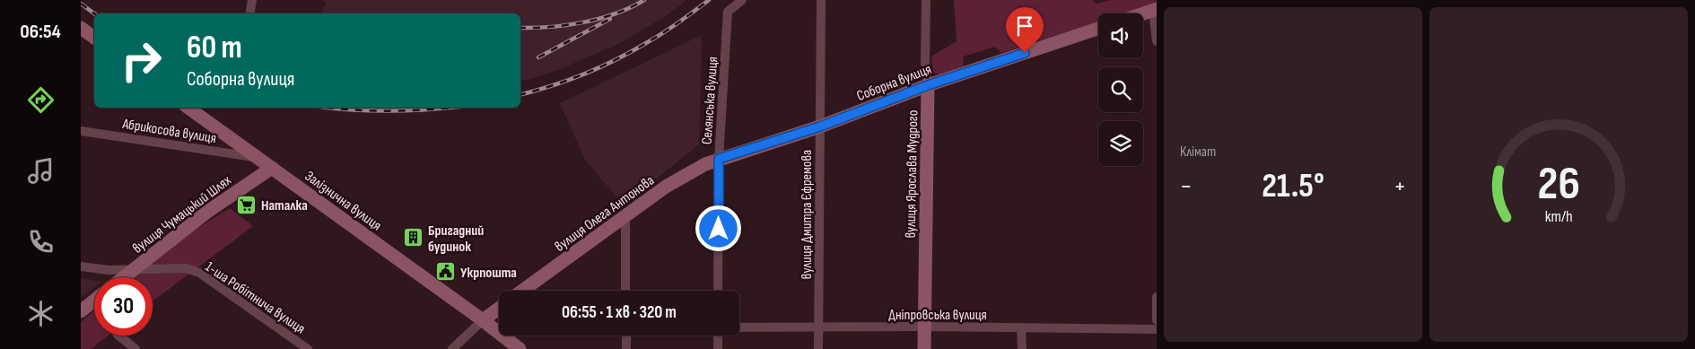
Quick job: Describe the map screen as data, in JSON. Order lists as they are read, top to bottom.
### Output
{
  "streets": {
    "street": [
      "Соборна вулиця",
      "Селянська вулиця",
      "Абрикосова вулиця",
      "вулиця Ярослава Мудрого",
      "Залізнична вулиця",
      "вулиця Олега Антонова",
      "вулиця Чумацький Шлях",
      "вулиця Дмитра Єфремова",
      "1-ша Робітнича вулиця",
      "Дніпровська вулиця"
    ]
  },
  "crossings": [
    ["Соборна вулиця", "Селянська вулиця"],
    ["Соборна вулиця", "вулиця Ярослава Мудрого"],
    ["Соборна вулиця", "вулиця Олега Антонова"],
    ["Соборна вулиця", "вулиця Дмитра Єфремова"],
    ["Селянська вулиця", "вулиця Олега Антонова"],
    ["Абрикосова вулиця", "Залізнична вулиця"],
    ["вулиця Ярослава Мудрого", "Дніпровська вулиця"],
    ["Залізнична вулиця", "вулиця Чумацький Шлях"],
    ["вулиця Чумацький Шлях", "1-ша Робітнича вулиця"],
    ["вулиця Дмитра Єфремова", "Дніпровська вулиця"]
  ],
  "places": {
    "supermarket": ["Наталка"],
    "building": ["Бригадний будинок"],
    "public building": ["Укрпошта"]
  },
  "page": {
    "tabs": "06:54",
    "tile": "Клімат",
    "turn": ["60 m", "Соборна вулиця"],
    "heat": ["−", "21.5°", "+"],
    "limit": "30",
    "trip": "06:55 · 1 хв · 320 m",
    "gauge": ["26", "km/h"]
  }
}
